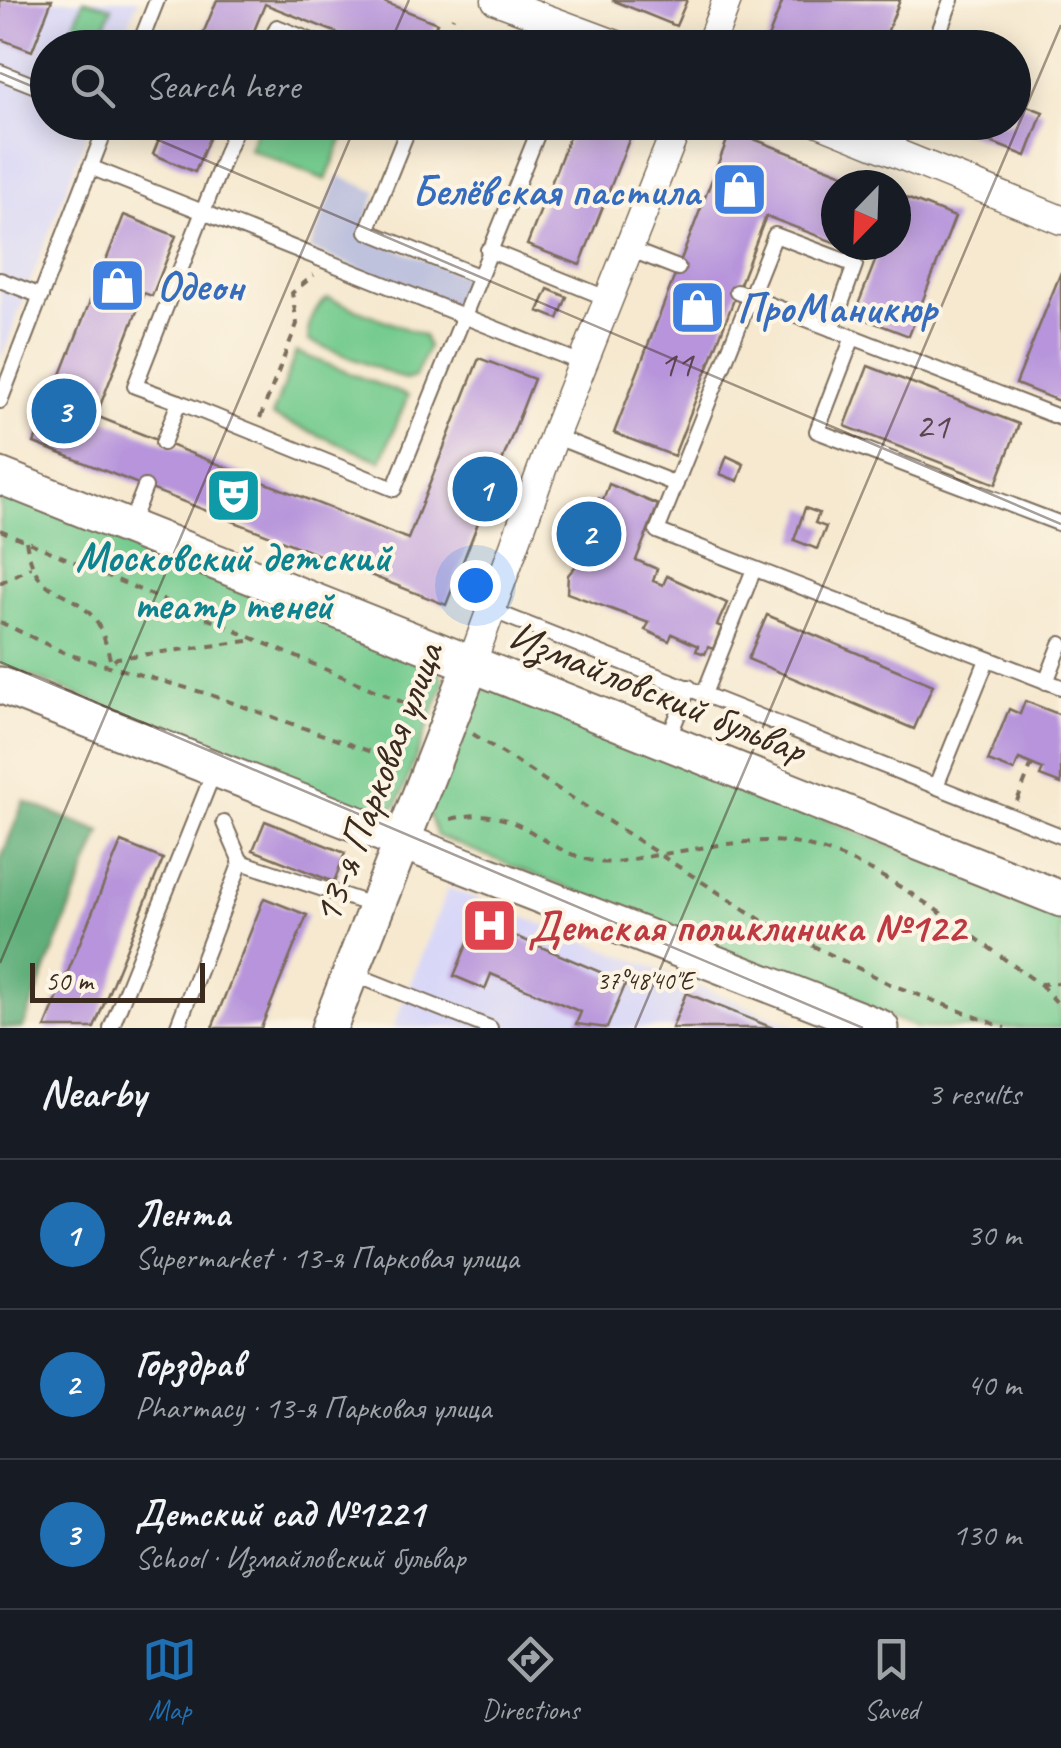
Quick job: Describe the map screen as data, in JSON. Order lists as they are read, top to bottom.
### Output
{
  "streets": {
    "street": ["Измайловский бульвар", "13-я Парковая улица"]
  },
  "crossings": [
    ["Измайловский бульвар", "13-я Парковая улица"]
  ],
  "places": {
    "shop": ["Белёвская пастила", "Одеон", "ПроМаникюр"],
    "theatre": ["Московский детский театр теней"],
    "hospital": ["Детская поликлиника №122"]
  },
  "house_numbers": ["11", "21"],
  "scale_bar": "50 m",
  "north": "bottom left",
  "page": {
    "search": "Search here",
    "pins": ["3", "1", "2"],
    "scale": "50 m",
    "heading": ["Nearby", "3 results"],
    "list": [
      {
        "mark": "1",
        "name": "Лента",
        "note": "Supermarket · 13-я Парковая улица",
        "value": "30 m"
      },
      {
        "mark": "2",
        "name": "Горздрав",
        "note": "Pharmacy · 13-я Парковая улица",
        "value": "40 m"
      },
      {
        "mark": "3",
        "name": "Детский сад №1221",
        "note": "School · Измайловский бульвар",
        "value": "130 m"
      }
    ],
    "nav": ["Map", "Directions", "Saved"]
  },
  "coordinates": ["37°48'40\"E"]
}
